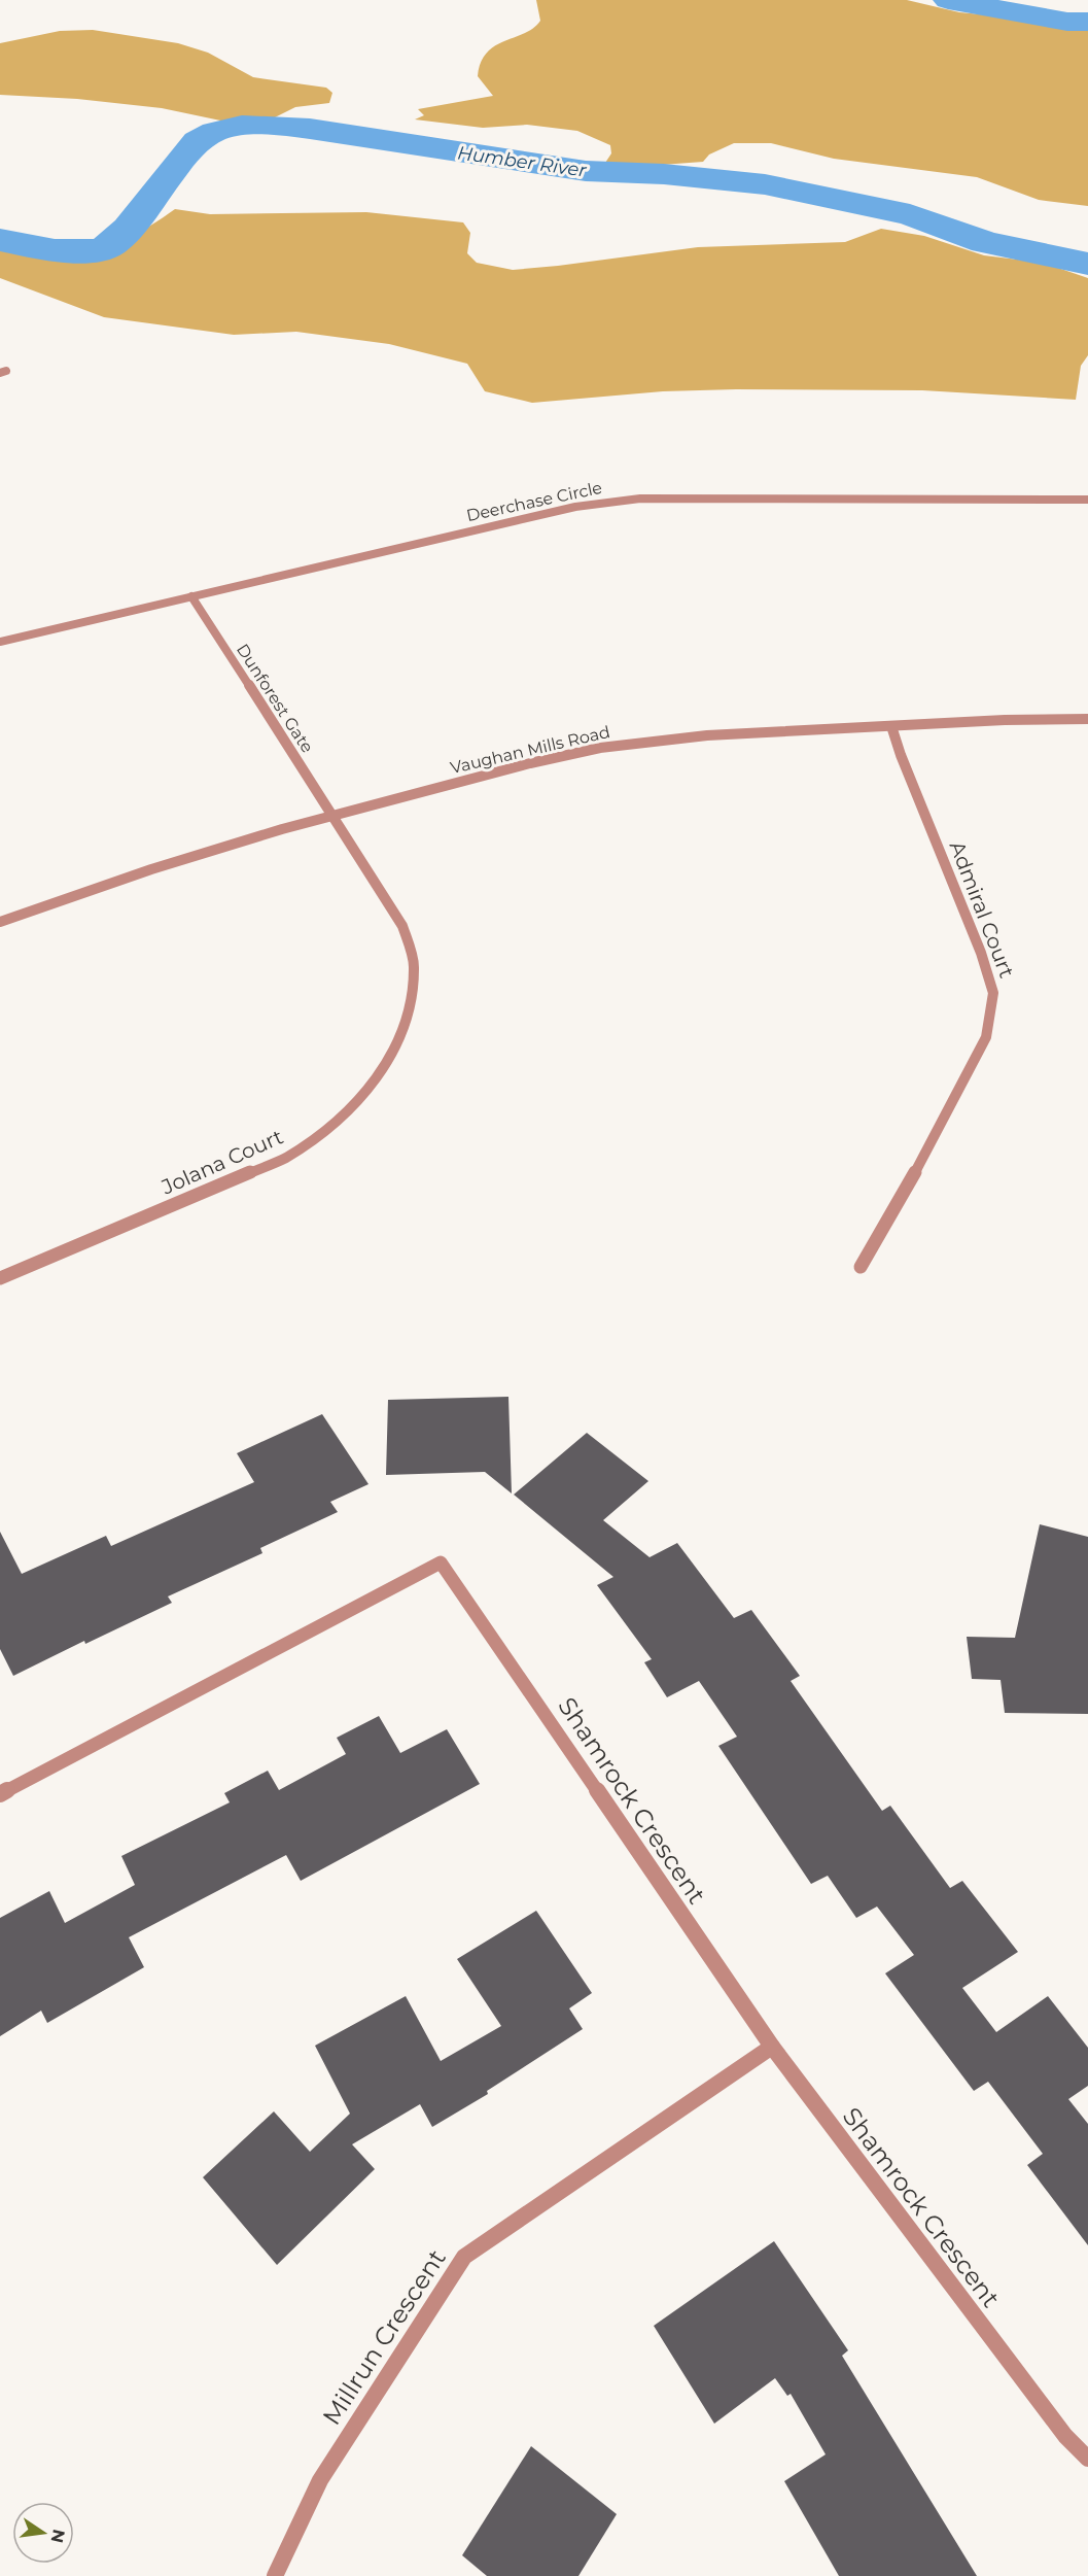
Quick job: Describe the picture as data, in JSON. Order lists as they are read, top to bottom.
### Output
{
  "streets": {
    "street": [
      "Deerchase Circle",
      "Dunforest Gate",
      "Vaughan Mills Road",
      "Admiral Court",
      "Jolana Court",
      "Shamrock Crescent",
      "Millrun Crescent"
    ]
  },
  "crossings": [
    ["Deerchase Circle", "Dunforest Gate"],
    ["Dunforest Gate", "Vaughan Mills Road"],
    ["Dunforest Gate", "Jolana Court"],
    ["Vaughan Mills Road", "Admiral Court"],
    ["Vaughan Mills Road", "Jolana Court"],
    ["Shamrock Crescent", "Millrun Crescent"]
  ],
  "water": ["Humber River"],
  "north": "right"
}
